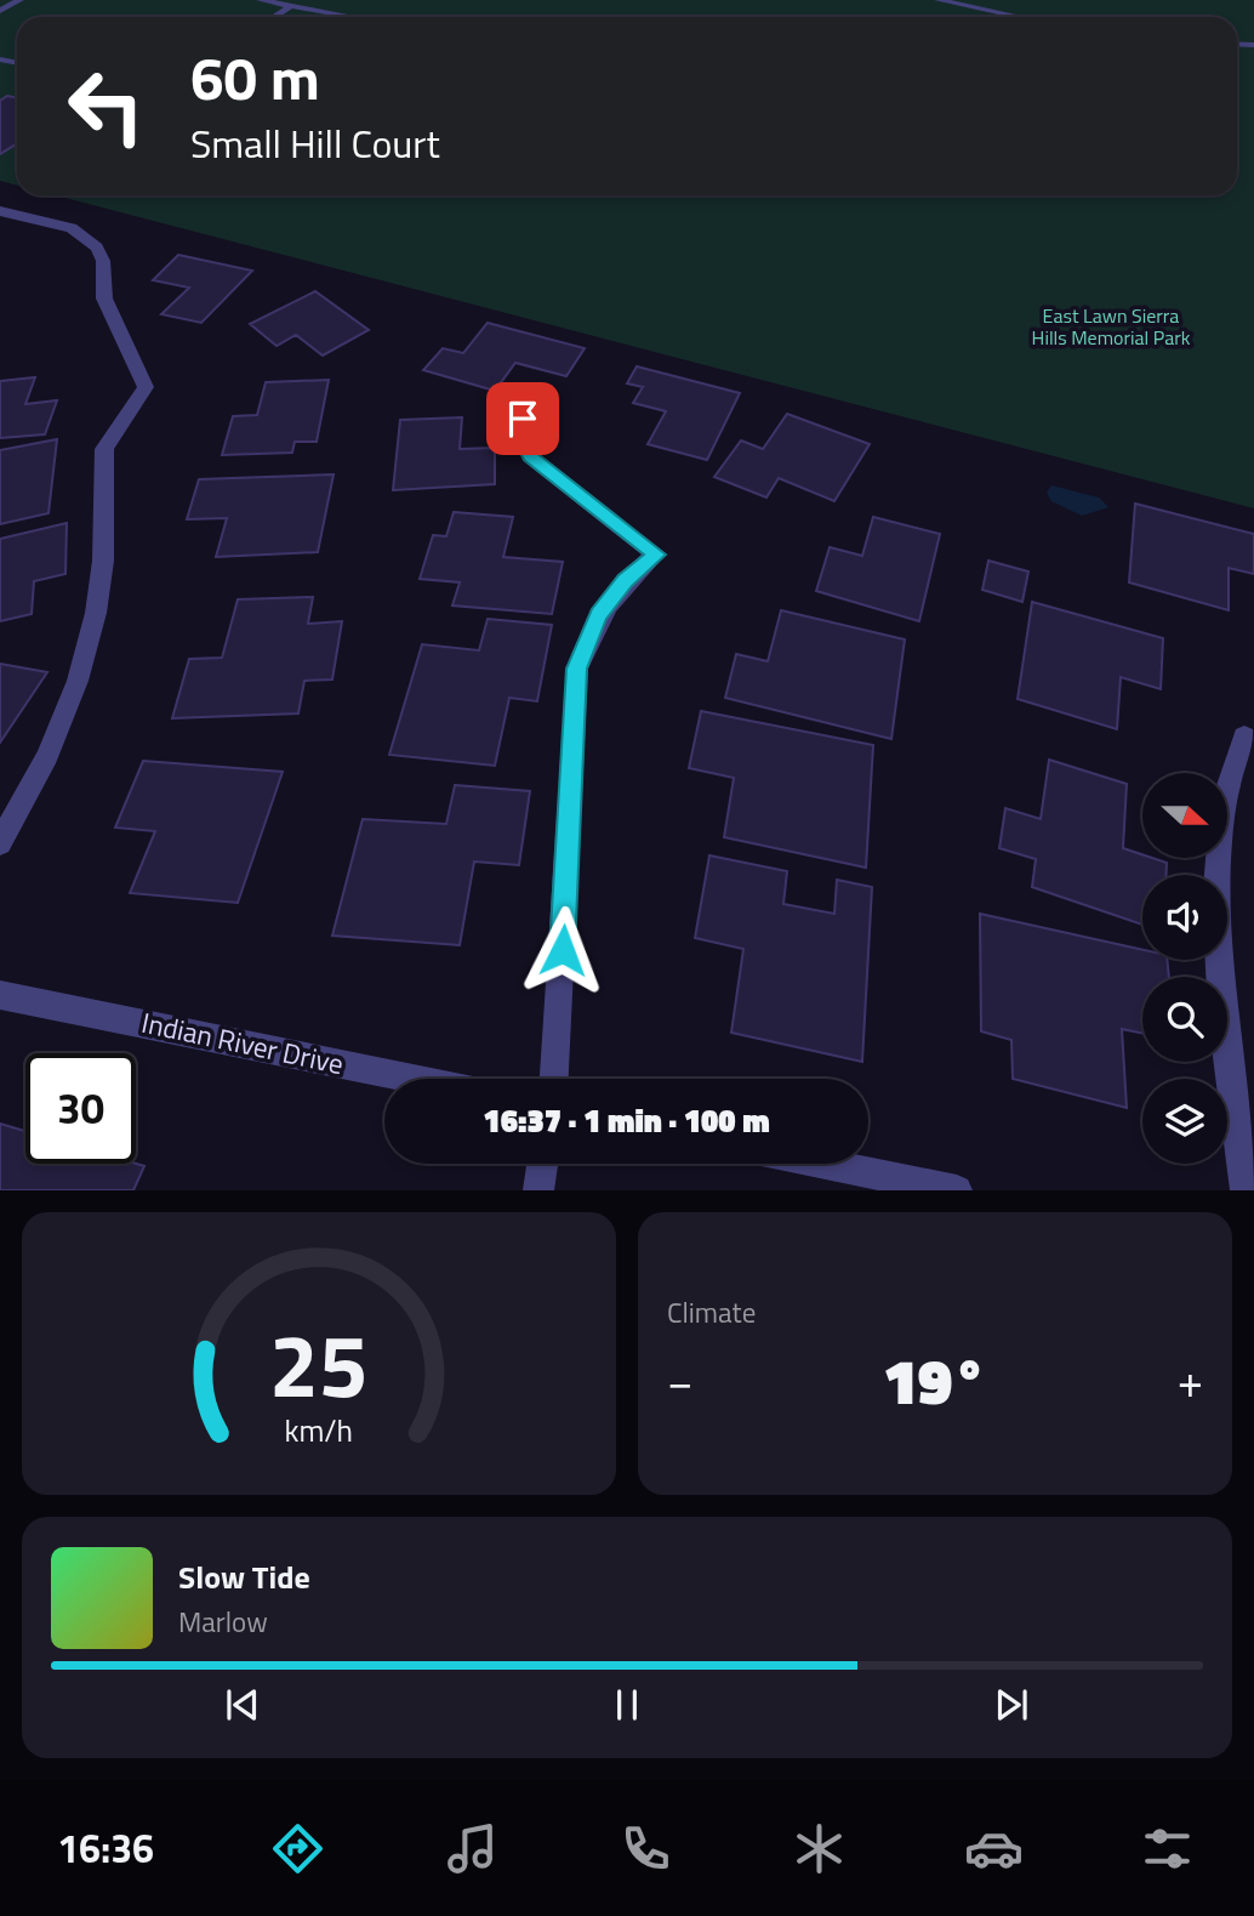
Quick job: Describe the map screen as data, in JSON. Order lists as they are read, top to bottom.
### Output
{
  "streets": {
    "street": ["Indian River Drive"]
  },
  "parks": ["East Lawn Sierra Hills Memorial Park"],
  "north": "right",
  "page": {
    "turn": ["60 m", "Small Hill Court"],
    "limit": "30",
    "trip": "16:37 · 1 min · 100 m",
    "tile": "Climate",
    "heat": ["−", "19°", "+"],
    "song": ["Slow Tide", "Marlow"],
    "tabs": "16:36",
    "gauge": ["25", "km/h"]
  }
}
